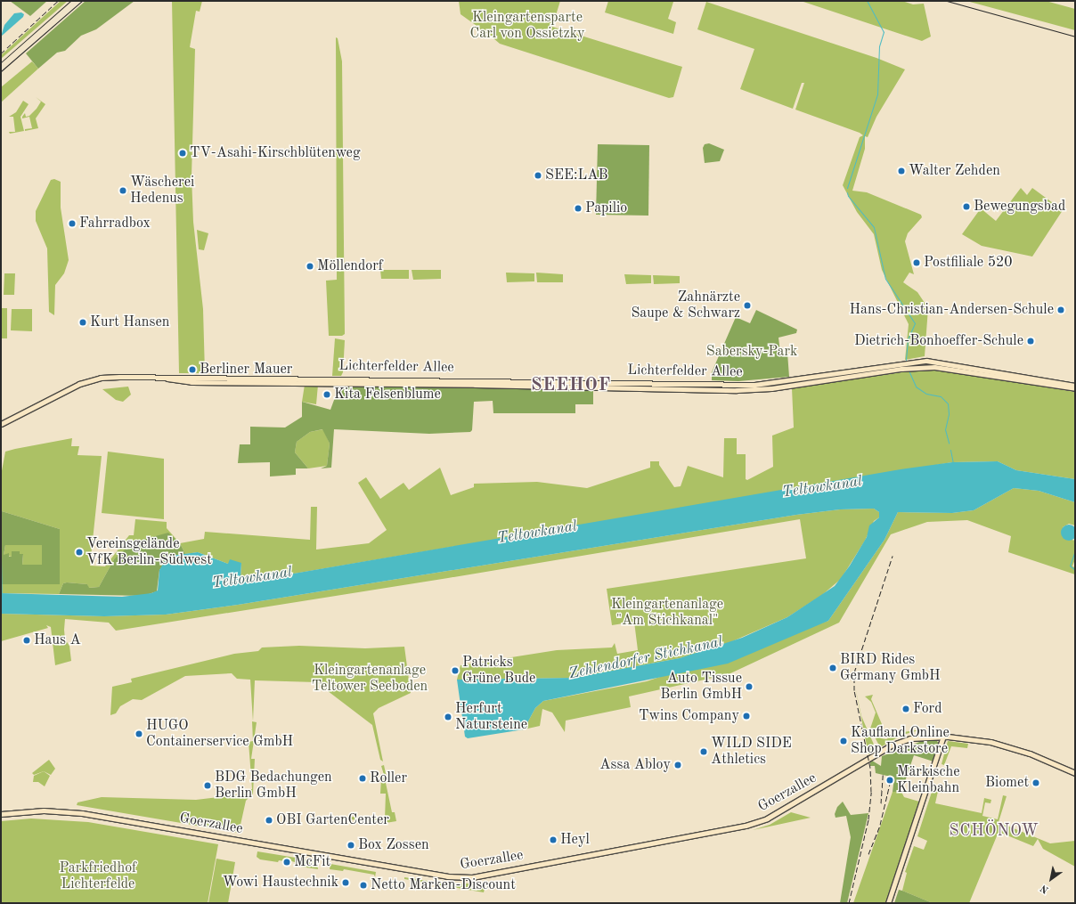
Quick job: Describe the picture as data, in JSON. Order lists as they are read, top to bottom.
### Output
{
  "streets": {
    "main road": ["Lichterfelder Allee", "Goerzallee"]
  },
  "districts": ["SEEHOF", "SCHÖNOW"],
  "water": ["Teltowkanal", "Zehlendorfer Stichkanal"],
  "parks": [
    "Kleingartensparte Carl von Ossietzky",
    "Sabersky-Park",
    "Kleingartenanlage \"Am Stichkanal\"",
    "Kleingartenanlage Teltower Seeboden",
    "Parkfriedhof Lichterfelde"
  ],
  "places": [
    "TV-Asahi-Kirschblütenweg",
    "Walter Zehden",
    "SEE:LAB",
    "Wäscherei Hedenus",
    "Bewegungsbad",
    "Papilio",
    "Fahrradbox",
    "Postfiliale 520",
    "Möllendorf",
    "Zahnärzte Saupe & Schwarz",
    "Hans-Christian-Andersen-Schule",
    "Kurt Hansen",
    "Dietrich-Bonhoeffer-Schule",
    "Berliner Mauer",
    "Kita Felsenblume",
    "Vereinsgelände VfK Berlin-Südwest",
    "Haus A",
    "BIRD Rides Germany GmbH",
    "Patricks Grüne Bude",
    "Auto Tissue Berlin GmbH",
    "Ford",
    "Twins Company",
    "Herfurt Natursteine",
    "HUGO Containerservice GmbH",
    "Kaufland Online Shop Darkstore",
    "WILD SIDE Athletics",
    "Assa Abloy",
    "Roller",
    "Märkische Kleinbahn",
    "Biomet",
    "BDG Bedachungen Berlin GmbH",
    "OBI GartenCenter",
    "Heyl",
    "Box Zossen",
    "McFit",
    "Wowi Haustechnik",
    "Netto Marken-Discount"
  ],
  "north": "bottom left"
}
